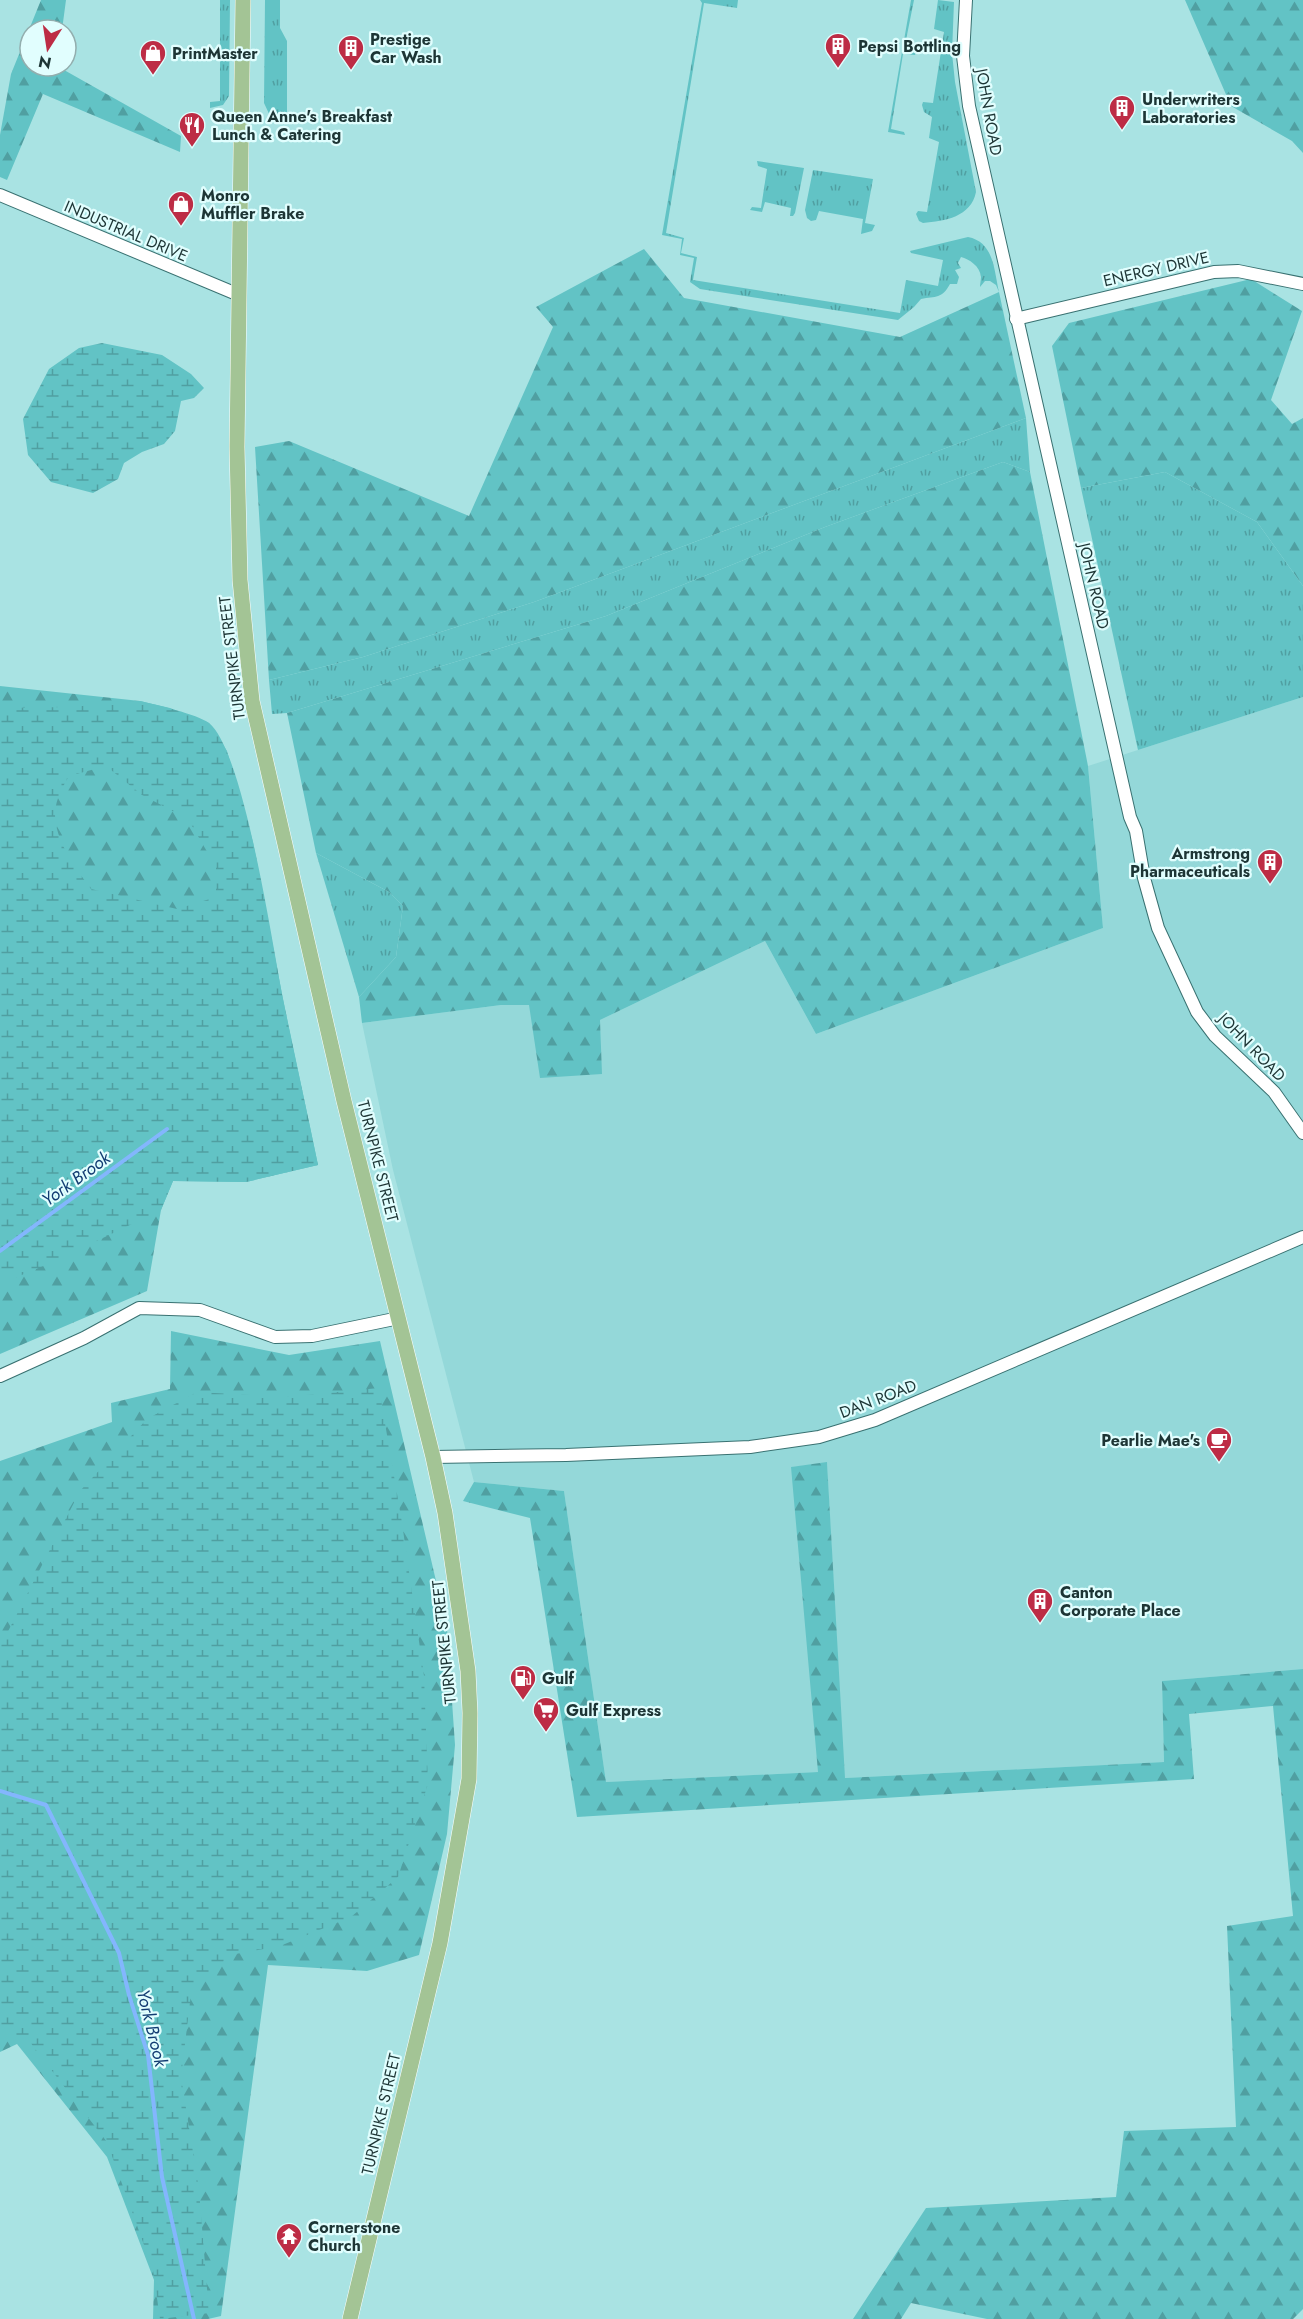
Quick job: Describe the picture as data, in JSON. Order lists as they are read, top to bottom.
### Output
{
  "streets": {
    "main road": ["TURNPIKE STREET"],
    "street": [
      "JOHN ROAD",
      "INDUSTRIAL DRIVE",
      "ENERGY DRIVE",
      "DAN ROAD"
    ]
  },
  "crossings": [
    ["JOHN ROAD", "ENERGY DRIVE"],
    ["INDUSTRIAL DRIVE", "TURNPIKE STREET"],
    ["TURNPIKE STREET", "DAN ROAD"]
  ],
  "water": ["York Brook"],
  "places": {
    "building": [
      "Pepsi Bottling",
      "Prestige Car Wash",
      "Underwriters Laboratories",
      "Armstrong Pharmaceuticals",
      "Canton Corporate Place"
    ],
    "shop": ["PrintMaster", "Monro Muffler Brake"],
    "restaurant": ["Queen Anne's Breakfast Lunch & Catering"],
    "cafe": ["Pearlie Mae's"],
    "fuel station": ["Gulf"],
    "supermarket": ["Gulf Express"],
    "temple": ["Cornerstone Church"]
  },
  "north": "bottom"
}
